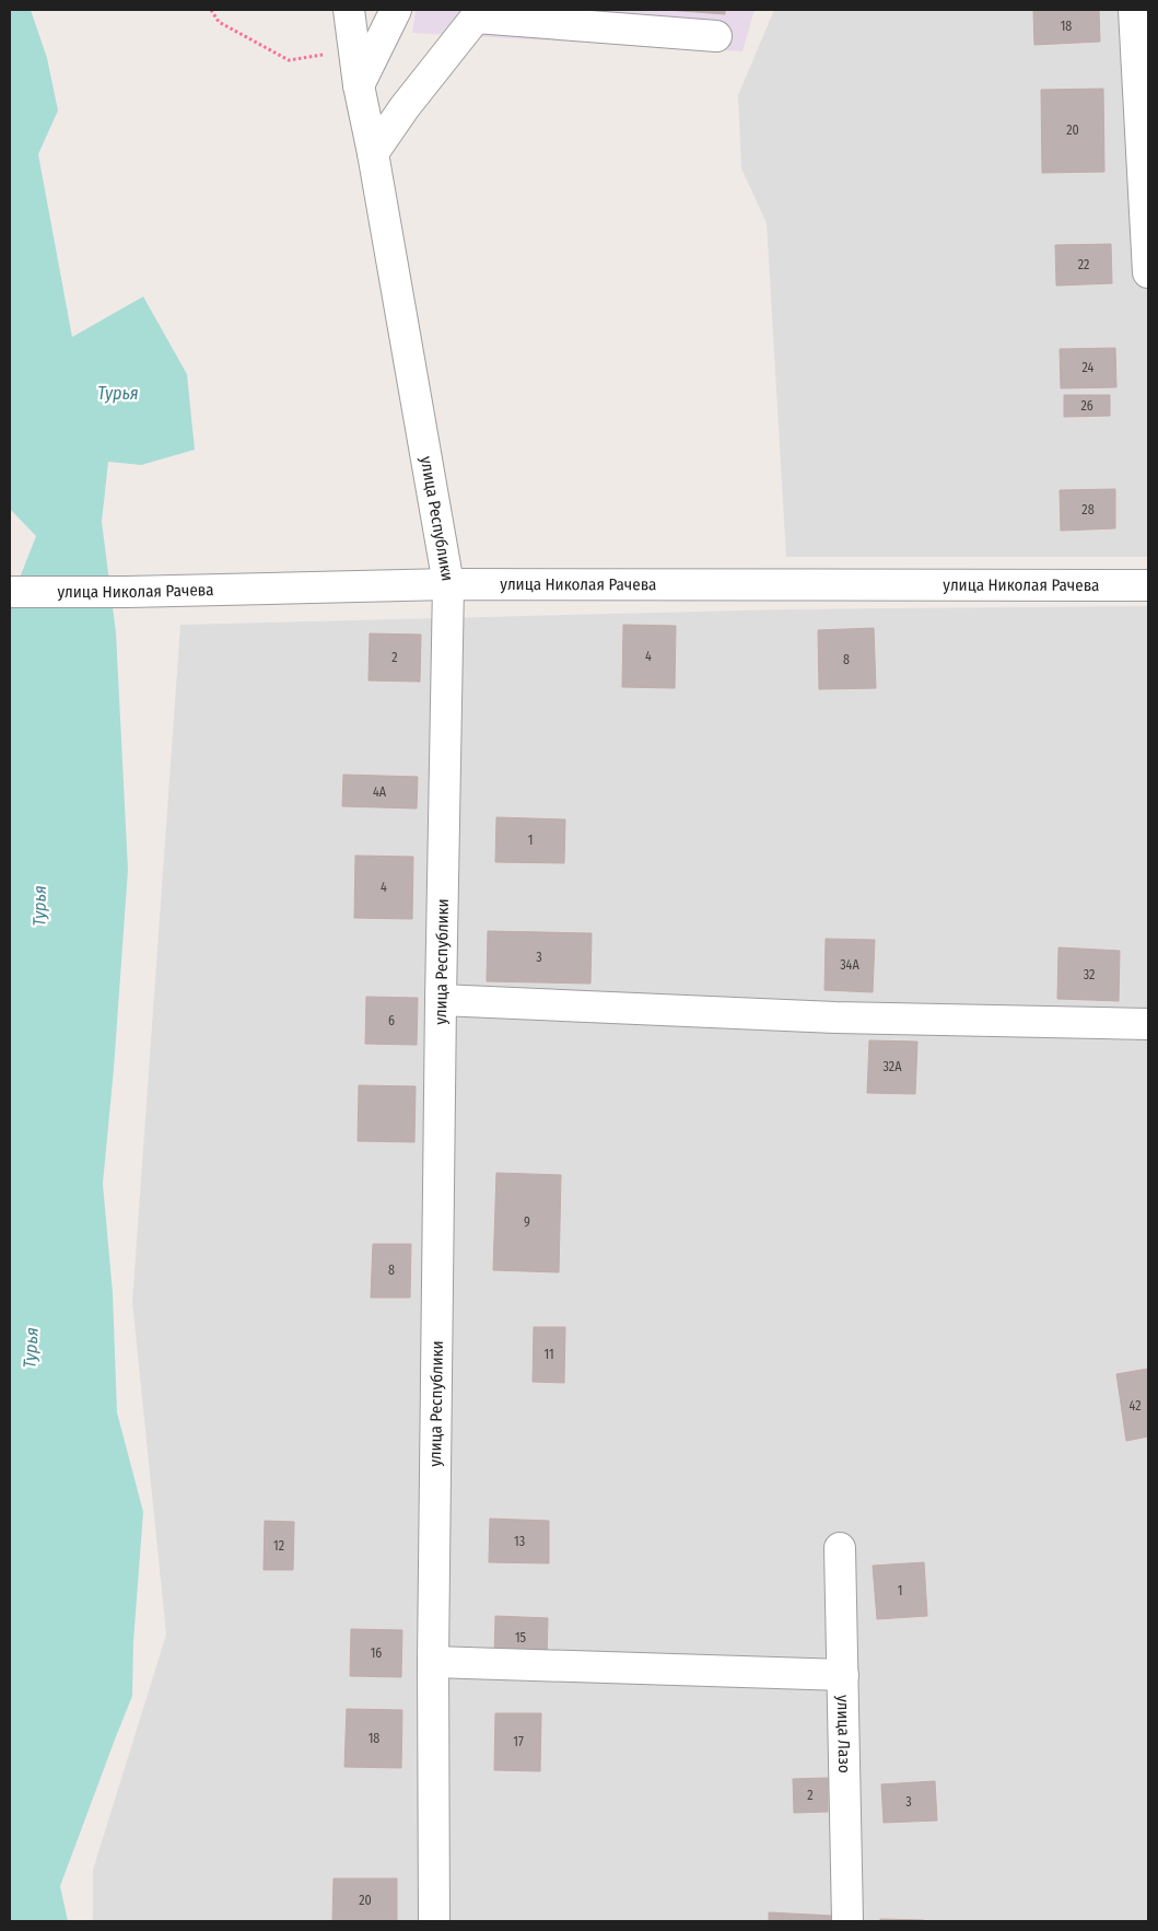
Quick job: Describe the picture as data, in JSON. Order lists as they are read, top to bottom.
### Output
{
  "streets": {
    "street": ["улица Республики", "улица Николая Рачева", "улица Лазо"]
  },
  "crossings": [
    ["улица Республики", "улица Николая Рачева"]
  ],
  "water": ["Турья"],
  "house_numbers": [
    "18",
    "20",
    "22",
    "24",
    "26",
    "28",
    "4",
    "2",
    "8",
    "4А",
    "1",
    "4",
    "3",
    "34А",
    "32",
    "6",
    "32А",
    "9",
    "8",
    "11",
    "42",
    "13",
    "12",
    "1",
    "15",
    "16",
    "18",
    "17",
    "2",
    "3",
    "20"
  ]
}
